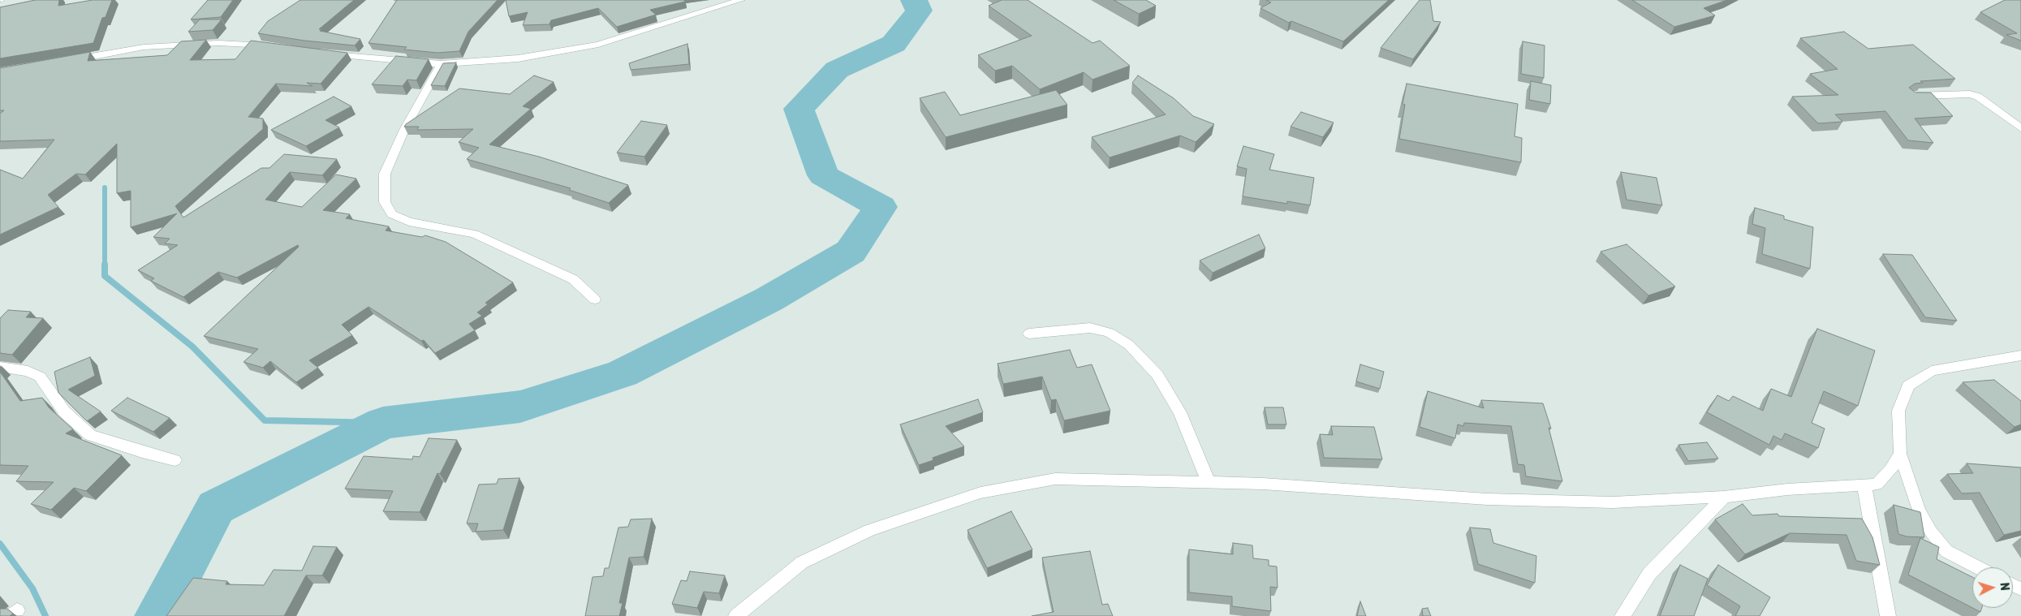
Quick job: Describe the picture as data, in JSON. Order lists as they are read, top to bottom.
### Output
{
  "north": "right"
}
